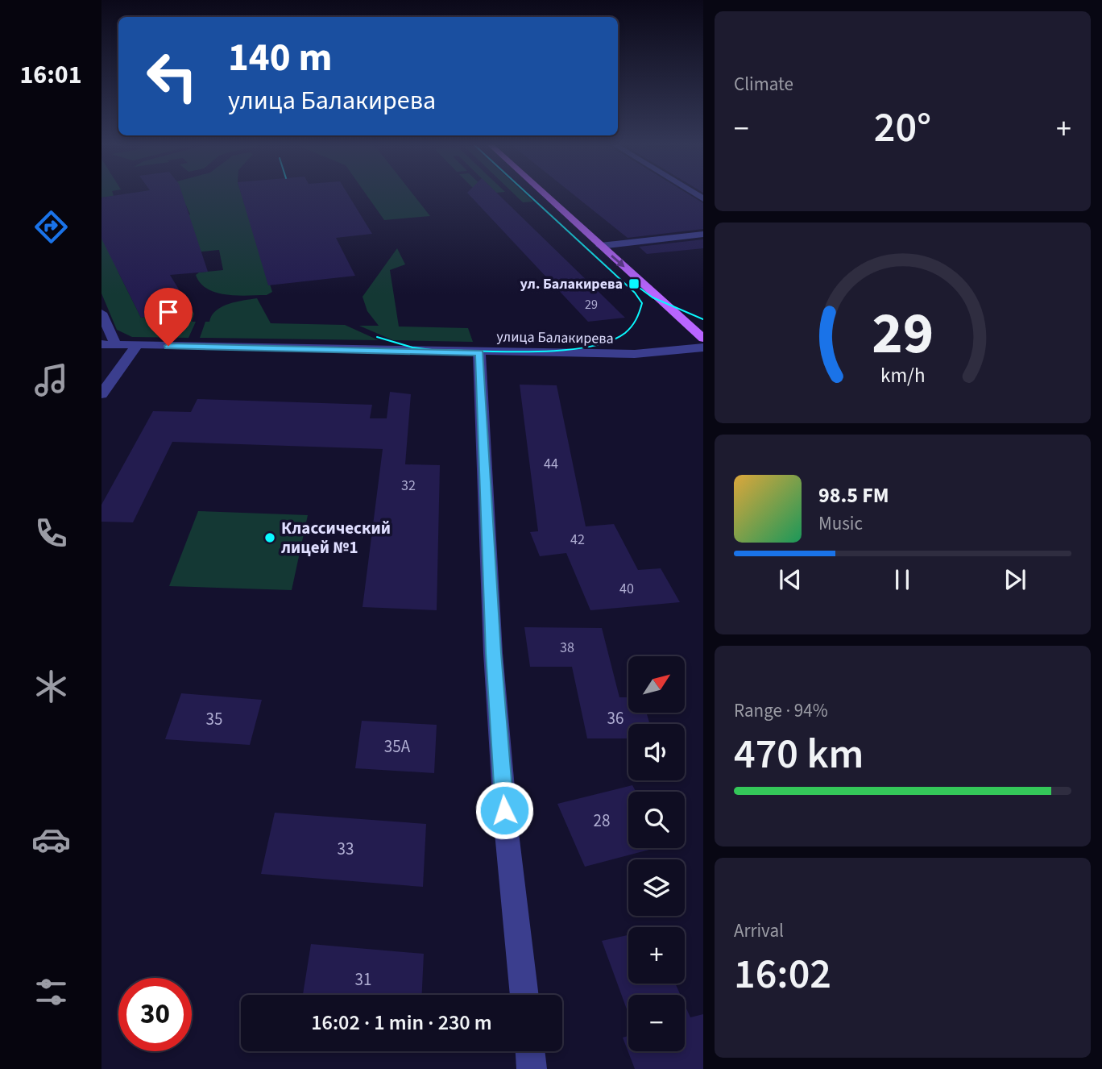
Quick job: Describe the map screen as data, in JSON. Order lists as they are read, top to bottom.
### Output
{
  "streets": {
    "street": ["улица Балакирева"]
  },
  "places": {
    "transit": ["ул. Балакирева"],
    "other": ["Классический лицей №1"]
  },
  "house_numbers": [
    "29",
    "44",
    "32",
    "42",
    "40",
    "38",
    "36",
    "35",
    "35А",
    "28",
    "33",
    "31"
  ],
  "north": "top right",
  "page": {
    "tabs": "16:01",
    "tile": [
      "Climate",
      ["Range · 94%", "470 km"],
      ["Arrival", "16:02"]
    ],
    "turn": ["140 m", "улица Балакирева"],
    "heat": ["−", "20°", "+"],
    "song": ["98.5 FM", "Music"],
    "map_buttons": ["+", "−"],
    "limit": "30",
    "trip": "16:02 · 1 min · 230 m",
    "gauge": ["29", "km/h"]
  }
}
